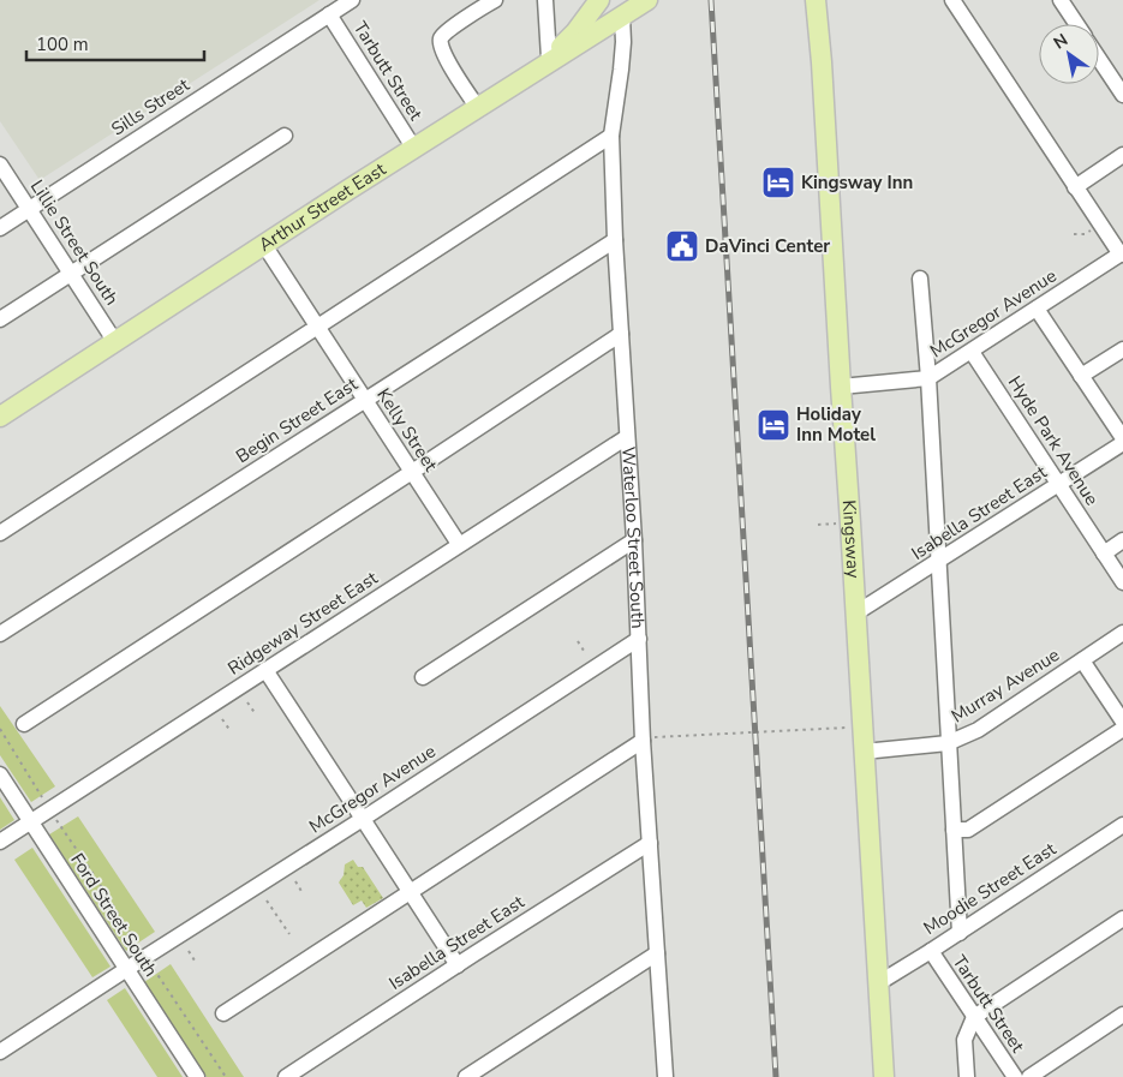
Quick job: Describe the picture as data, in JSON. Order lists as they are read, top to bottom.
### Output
{
  "streets": {
    "main road": ["Arthur Street East", "Kingsway"],
    "street": [
      "Tarbutt Street",
      "Sills Street",
      "Lillie Street South",
      "McGregor Avenue",
      "Begin Street East",
      "Kelly Street",
      "Hyde Park Avenue",
      "Isabella Street East",
      "Waterloo Street South",
      "Ridgeway Street East",
      "Murray Avenue",
      "Moodie Street East",
      "Ford Street South"
    ]
  },
  "crossings": [
    ["Tarbutt Street", "Sills Street"],
    ["Tarbutt Street", "Arthur Street East"],
    ["Tarbutt Street", "Moodie Street East"],
    ["Sills Street", "Lillie Street South"],
    ["Arthur Street East", "Lillie Street South"],
    ["Arthur Street East", "Kelly Street"],
    ["Arthur Street East", "Waterloo Street South"],
    ["McGregor Avenue", "Hyde Park Avenue"],
    ["McGregor Avenue", "Waterloo Street South"],
    ["McGregor Avenue", "Kingsway"],
    ["McGregor Avenue", "Ford Street South"],
    ["Begin Street East", "Kelly Street"],
    ["Begin Street East", "Waterloo Street South"],
    ["Kelly Street", "Ridgeway Street East"],
    ["Hyde Park Avenue", "Isabella Street East"],
    ["Isabella Street East", "Waterloo Street South"],
    ["Isabella Street East", "Kingsway"],
    ["Waterloo Street South", "Ridgeway Street East"],
    ["Kingsway", "Murray Avenue"],
    ["Kingsway", "Moodie Street East"],
    ["Ridgeway Street East", "Ford Street South"]
  ],
  "places": {
    "hotel": ["Kingsway Inn", "Holiday Inn Motel"],
    "public building": ["DaVinci Center"]
  },
  "scale_bar": "100 m",
  "north": "top left"
}
